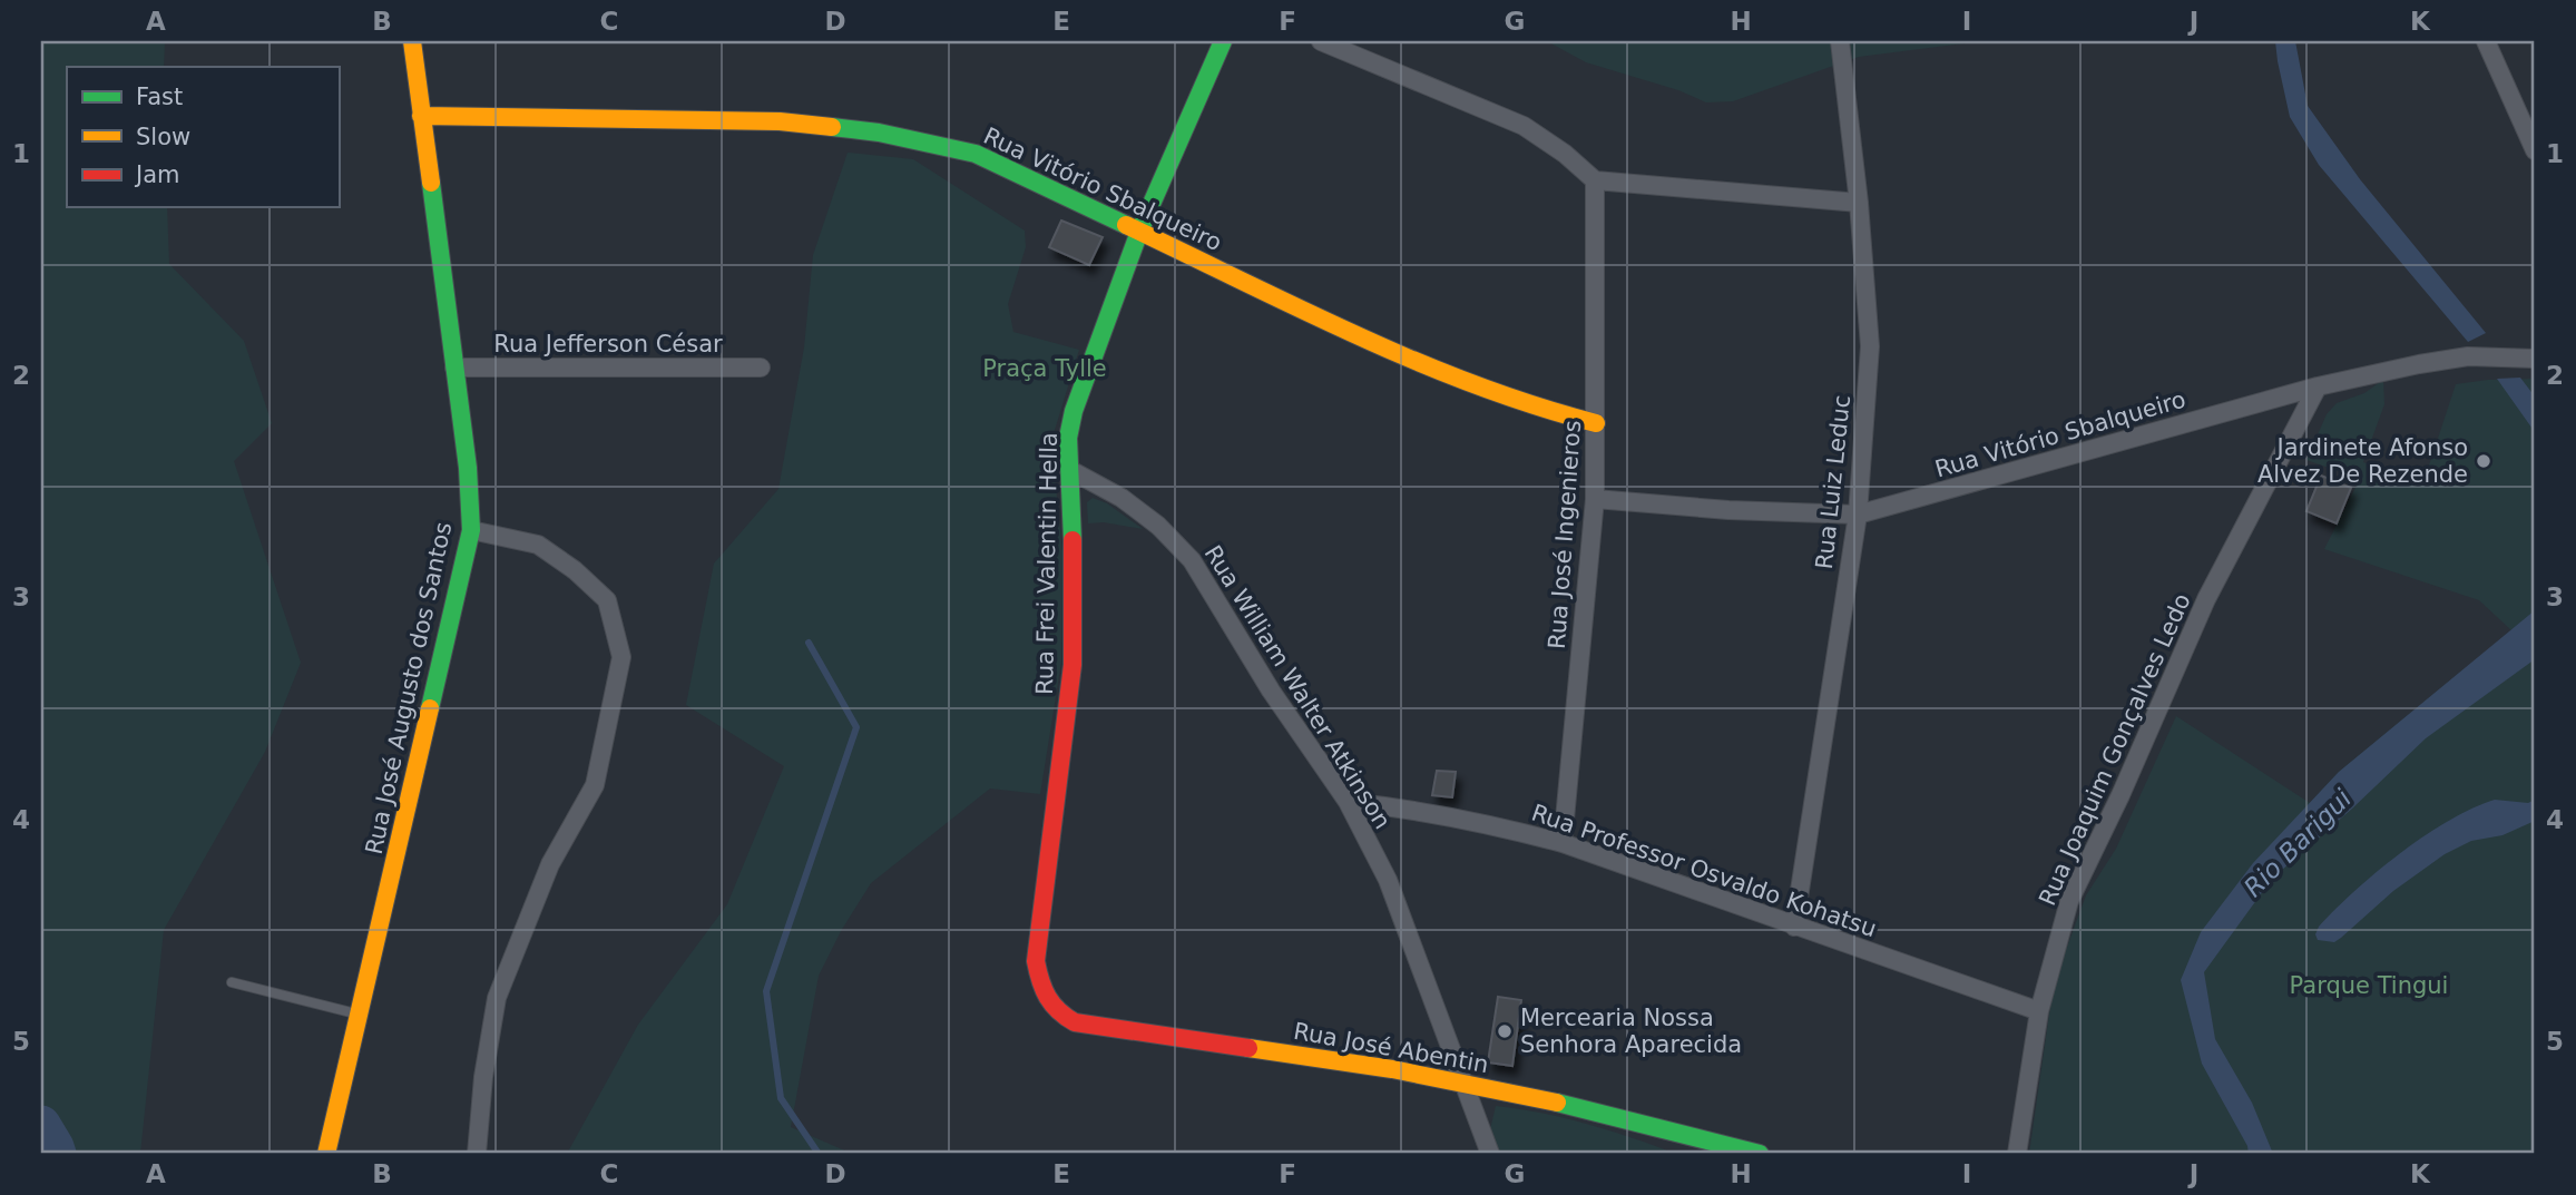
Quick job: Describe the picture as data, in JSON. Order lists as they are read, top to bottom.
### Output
{
  "streets": {
    "street": [
      "Rua Vitório Sbalqueiro",
      "Rua Jefferson César",
      "Rua Luiz Leduc",
      "Rua José Ingenieros",
      "Rua Frei Valentin Hella",
      "Rua William Walter Atkinson",
      "Rua José Augusto dos Santos",
      "Rua Joaquim Gonçalves Ledo",
      "Rua Professor Osvaldo Kohatsu",
      "Rua José Abentin"
    ]
  },
  "crossings": [
    ["Rua Vitório Sbalqueiro", "Rua Luiz Leduc"],
    ["Rua Vitório Sbalqueiro", "Rua José Ingenieros"],
    ["Rua Vitório Sbalqueiro", "Rua Frei Valentin Hella"],
    ["Rua Vitório Sbalqueiro", "Rua José Augusto dos Santos"],
    ["Rua Vitório Sbalqueiro", "Rua Joaquim Gonçalves Ledo"],
    ["Rua Jefferson César", "Rua José Augusto dos Santos"],
    ["Rua Luiz Leduc", "Rua Professor Osvaldo Kohatsu"],
    ["Rua José Ingenieros", "Rua Professor Osvaldo Kohatsu"],
    ["Rua Frei Valentin Hella", "Rua William Walter Atkinson"],
    ["Rua Frei Valentin Hella", "Rua José Abentin"],
    ["Rua William Walter Atkinson", "Rua Professor Osvaldo Kohatsu"],
    ["Rua William Walter Atkinson", "Rua José Abentin"],
    ["Rua Joaquim Gonçalves Ledo", "Rua Professor Osvaldo Kohatsu"]
  ],
  "water": ["Rio Barigui"],
  "parks": ["Praça Tylle", "Parque Tingui"],
  "places": ["Jardinete Afonso Alvez De Rezende", "Mercearia Nossa Senhora Aparecida"],
  "legend": ["Fast", "Slow", "Jam"],
  "grid": {
    "columns": [
      "A",
      "B",
      "C",
      "D",
      "E",
      "F",
      "G",
      "H",
      "I",
      "J",
      "K"
    ],
    "rows": [
      "1",
      "2",
      "3",
      "4",
      "5"
    ]
  }
}
